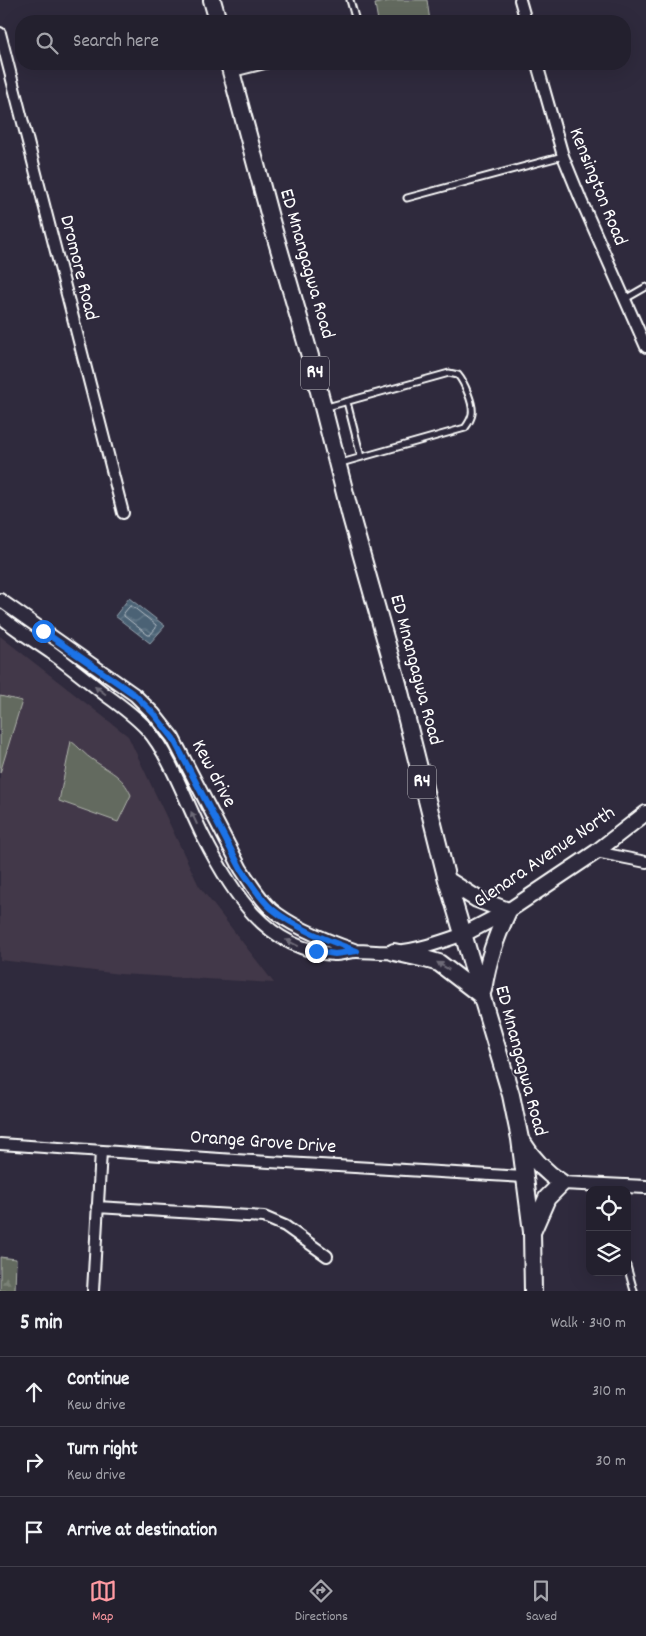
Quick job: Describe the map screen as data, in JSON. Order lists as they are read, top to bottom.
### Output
{
  "streets": {
    "highway": ["ED Mnangagwa Road", "R4"],
    "main road": ["Glenara Avenue North"],
    "street": [
      "Kensington Road",
      "Dromore Road",
      "Kew drive",
      "Orange Grove Drive"
    ]
  },
  "crossings": [
    ["ED Mnangagwa Road", "Kew drive"],
    ["ED Mnangagwa Road", "Glenara Avenue North"],
    ["ED Mnangagwa Road", "Orange Grove Drive"],
    ["Kew drive", "Glenara Avenue North"]
  ],
  "page": {
    "search": "Search here",
    "heading": ["5 min", "Walk · 340 m"],
    "list": [
      ["Continue", "Kew drive", "310 m"],
      ["Turn right", "Kew drive", "30 m"],
      "Arrive at destination"
    ],
    "nav": ["Map", "Directions", "Saved"]
  }
}
